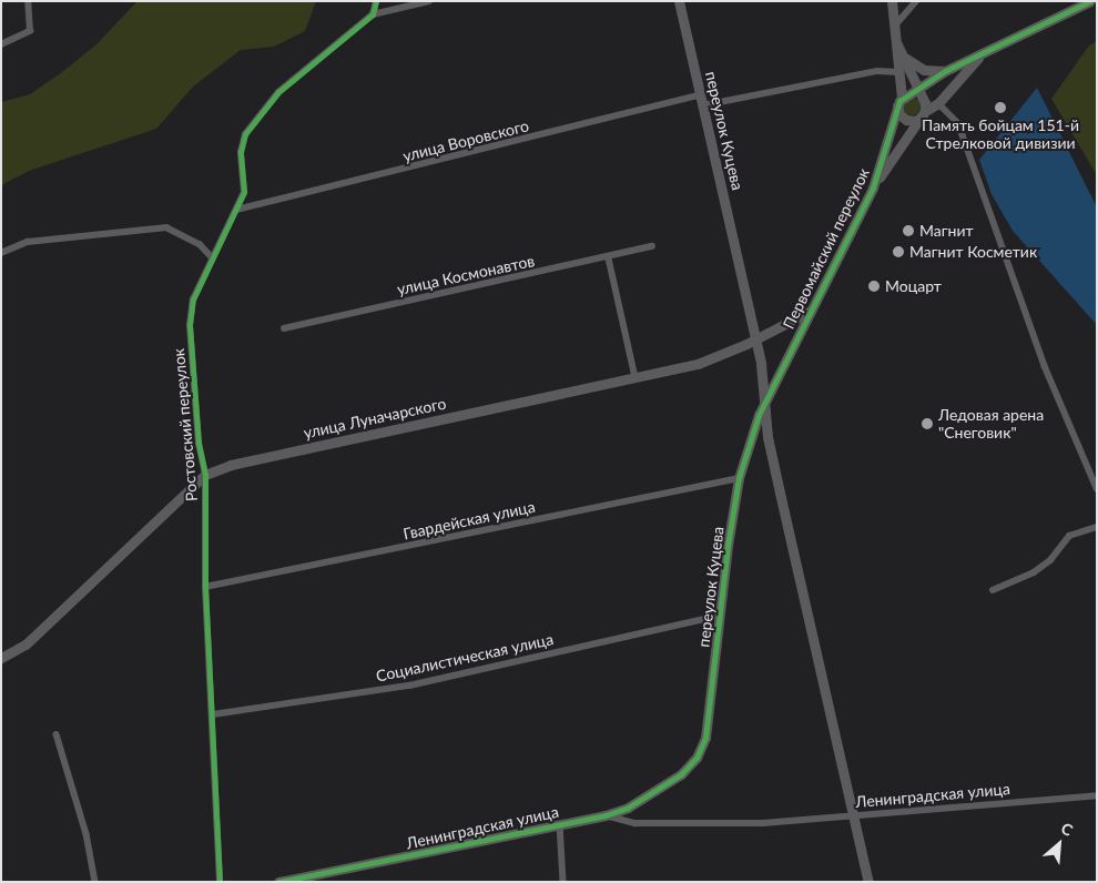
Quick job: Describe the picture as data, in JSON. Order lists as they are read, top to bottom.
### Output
{
  "streets": {
    "street": [
      "переулок Куцева",
      "улица Воровского",
      "Первомайский переулок",
      "улица Космонавтов",
      "улица Луначарского",
      "Ростовский переулок",
      "Гвардейская улица",
      "Социалистическая улица",
      "Ленинградская улица"
    ]
  },
  "crossings": [
    ["переулок Куцева", "улица Воровского"],
    ["переулок Куцева", "Первомайский переулок"],
    ["переулок Куцева", "улица Луначарского"],
    ["переулок Куцева", "Гвардейская улица"],
    ["переулок Куцева", "Социалистическая улица"],
    ["переулок Куцева", "Ленинградская улица"],
    ["улица Воровского", "Ростовский переулок"],
    ["Первомайский переулок", "улица Луначарского"],
    ["улица Луначарского", "Ростовский переулок"],
    ["Ростовский переулок", "Гвардейская улица"],
    ["Ростовский переулок", "Социалистическая улица"]
  ],
  "places": [
    "Память бойцам 151-й Стрелковой дивизии",
    "Магнит",
    "Магнит Косметик",
    "Моцарт",
    "Ледовая арена \"Снеговик\""
  ],
  "north": "top right"
}
